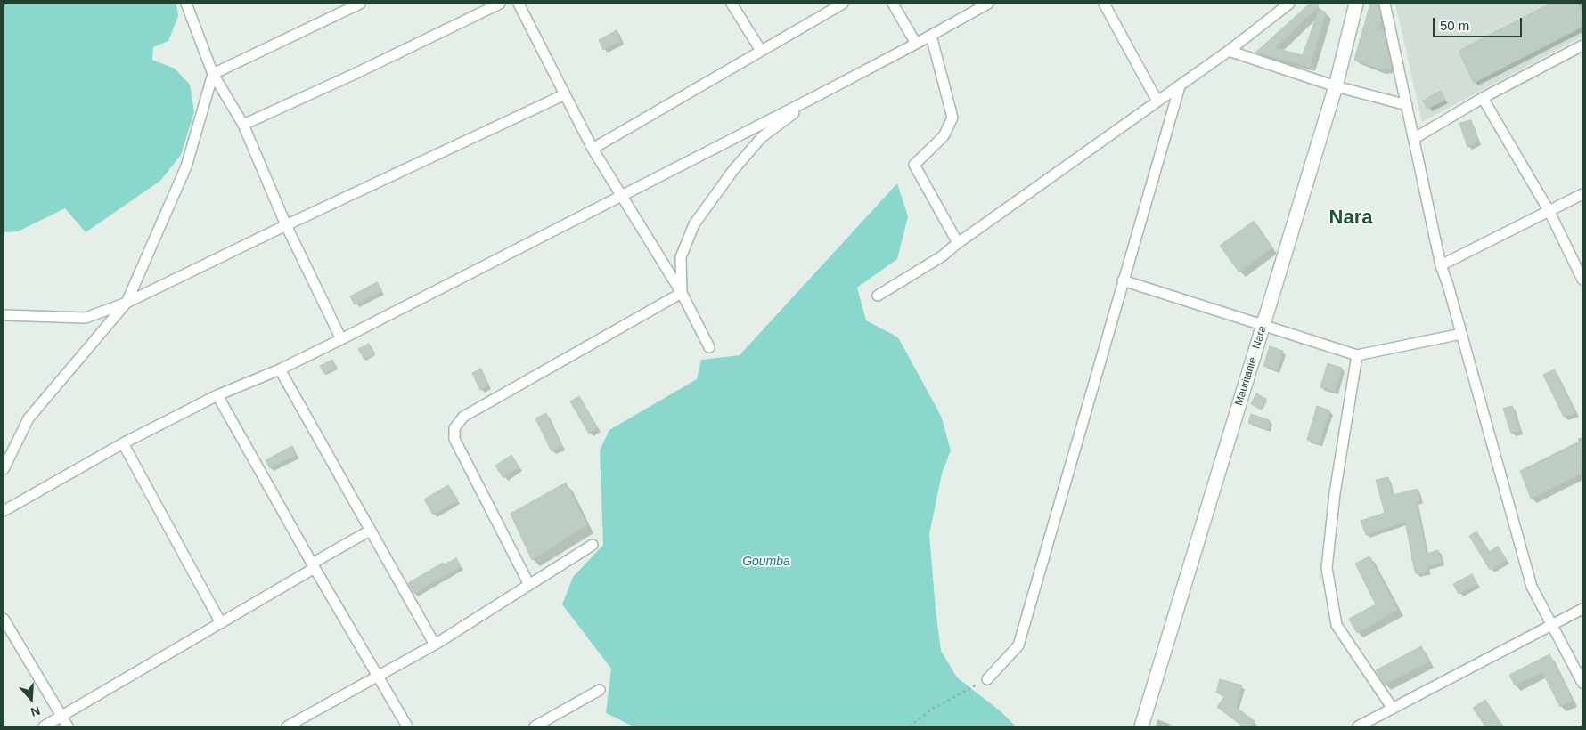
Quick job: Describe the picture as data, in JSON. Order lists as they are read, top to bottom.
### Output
{
  "streets": {
    "main road": ["Mauritanie - Nara"]
  },
  "districts": ["Nara"],
  "water": ["Goumba"],
  "scale_bar": "50 m",
  "north": "bottom"
}
